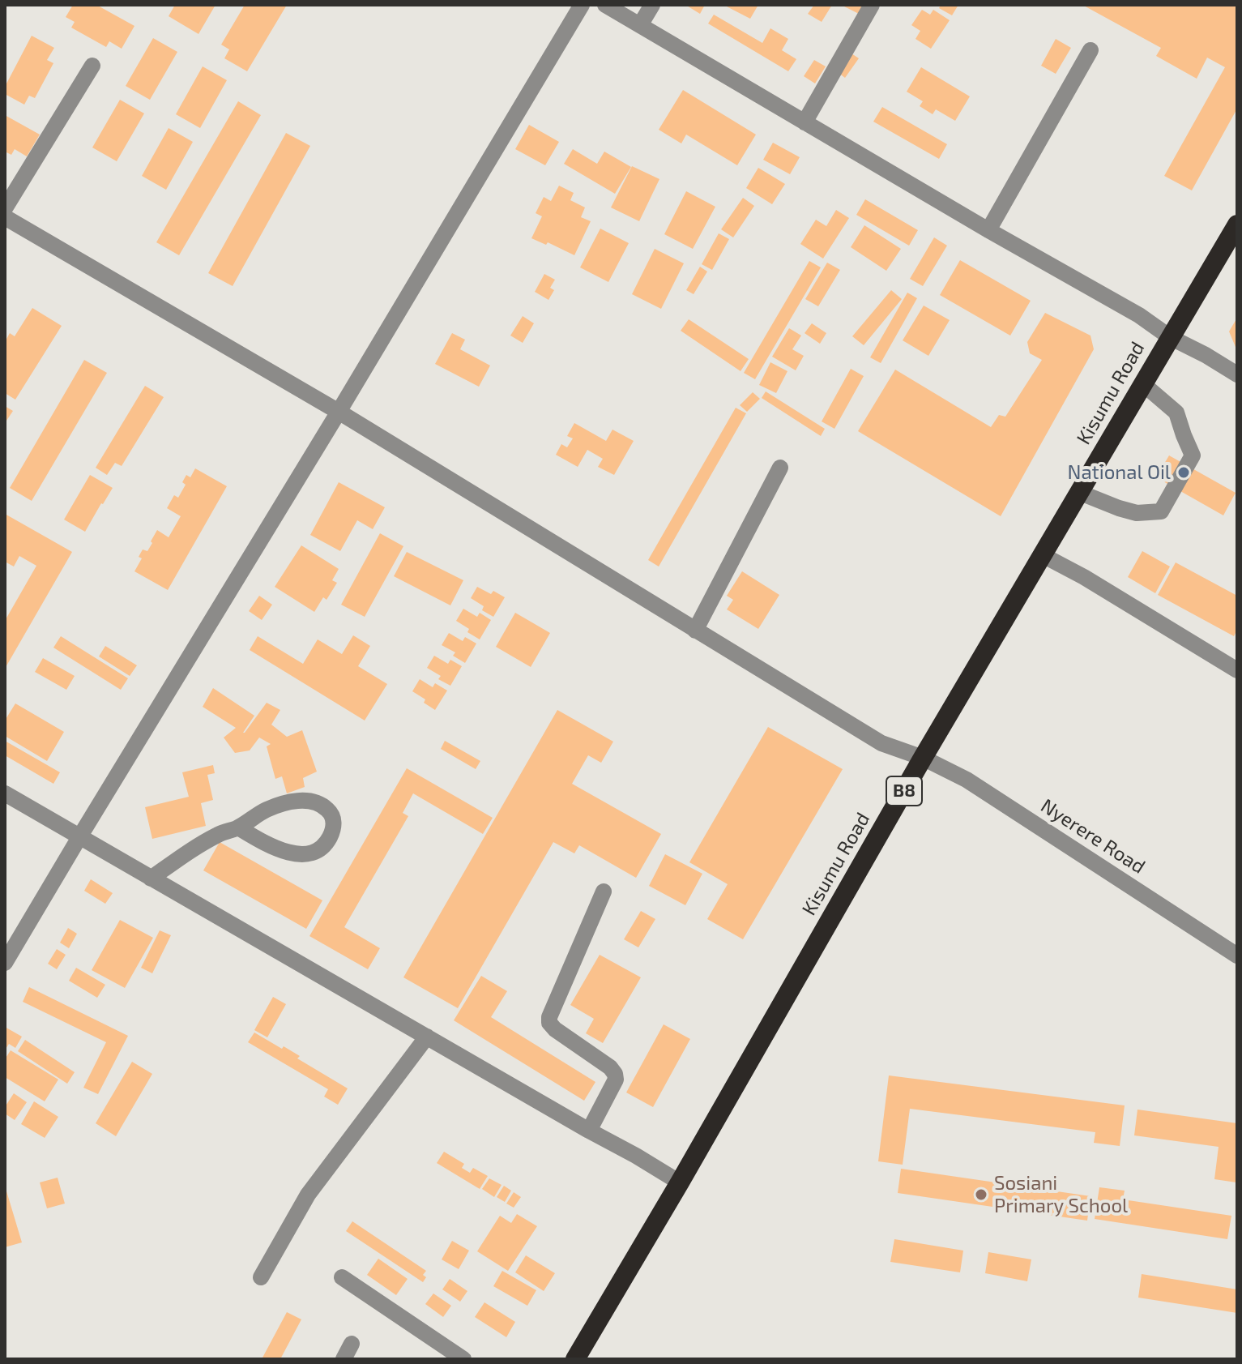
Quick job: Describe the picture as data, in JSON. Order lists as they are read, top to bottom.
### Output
{
  "streets": {
    "highway": ["Kisumu Road", "B8"],
    "street": ["Nyerere Road"]
  },
  "crossings": [
    ["Kisumu Road", "Nyerere Road"]
  ],
  "places": ["National Oil", "Sosiani Primary School"]
}
